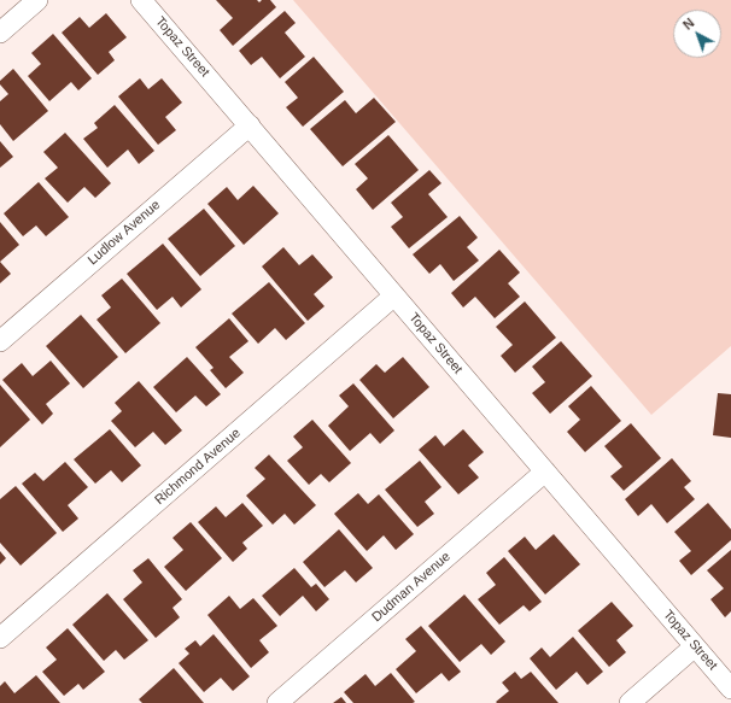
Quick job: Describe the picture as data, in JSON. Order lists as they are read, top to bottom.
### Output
{
  "streets": {
    "street": [
      "Topaz Street",
      "Ludlow Avenue",
      "Richmond Avenue",
      "Dudman Avenue"
    ]
  },
  "crossings": [
    ["Topaz Street", "Ludlow Avenue"],
    ["Topaz Street", "Richmond Avenue"],
    ["Topaz Street", "Dudman Avenue"]
  ],
  "north": "top left"
}
